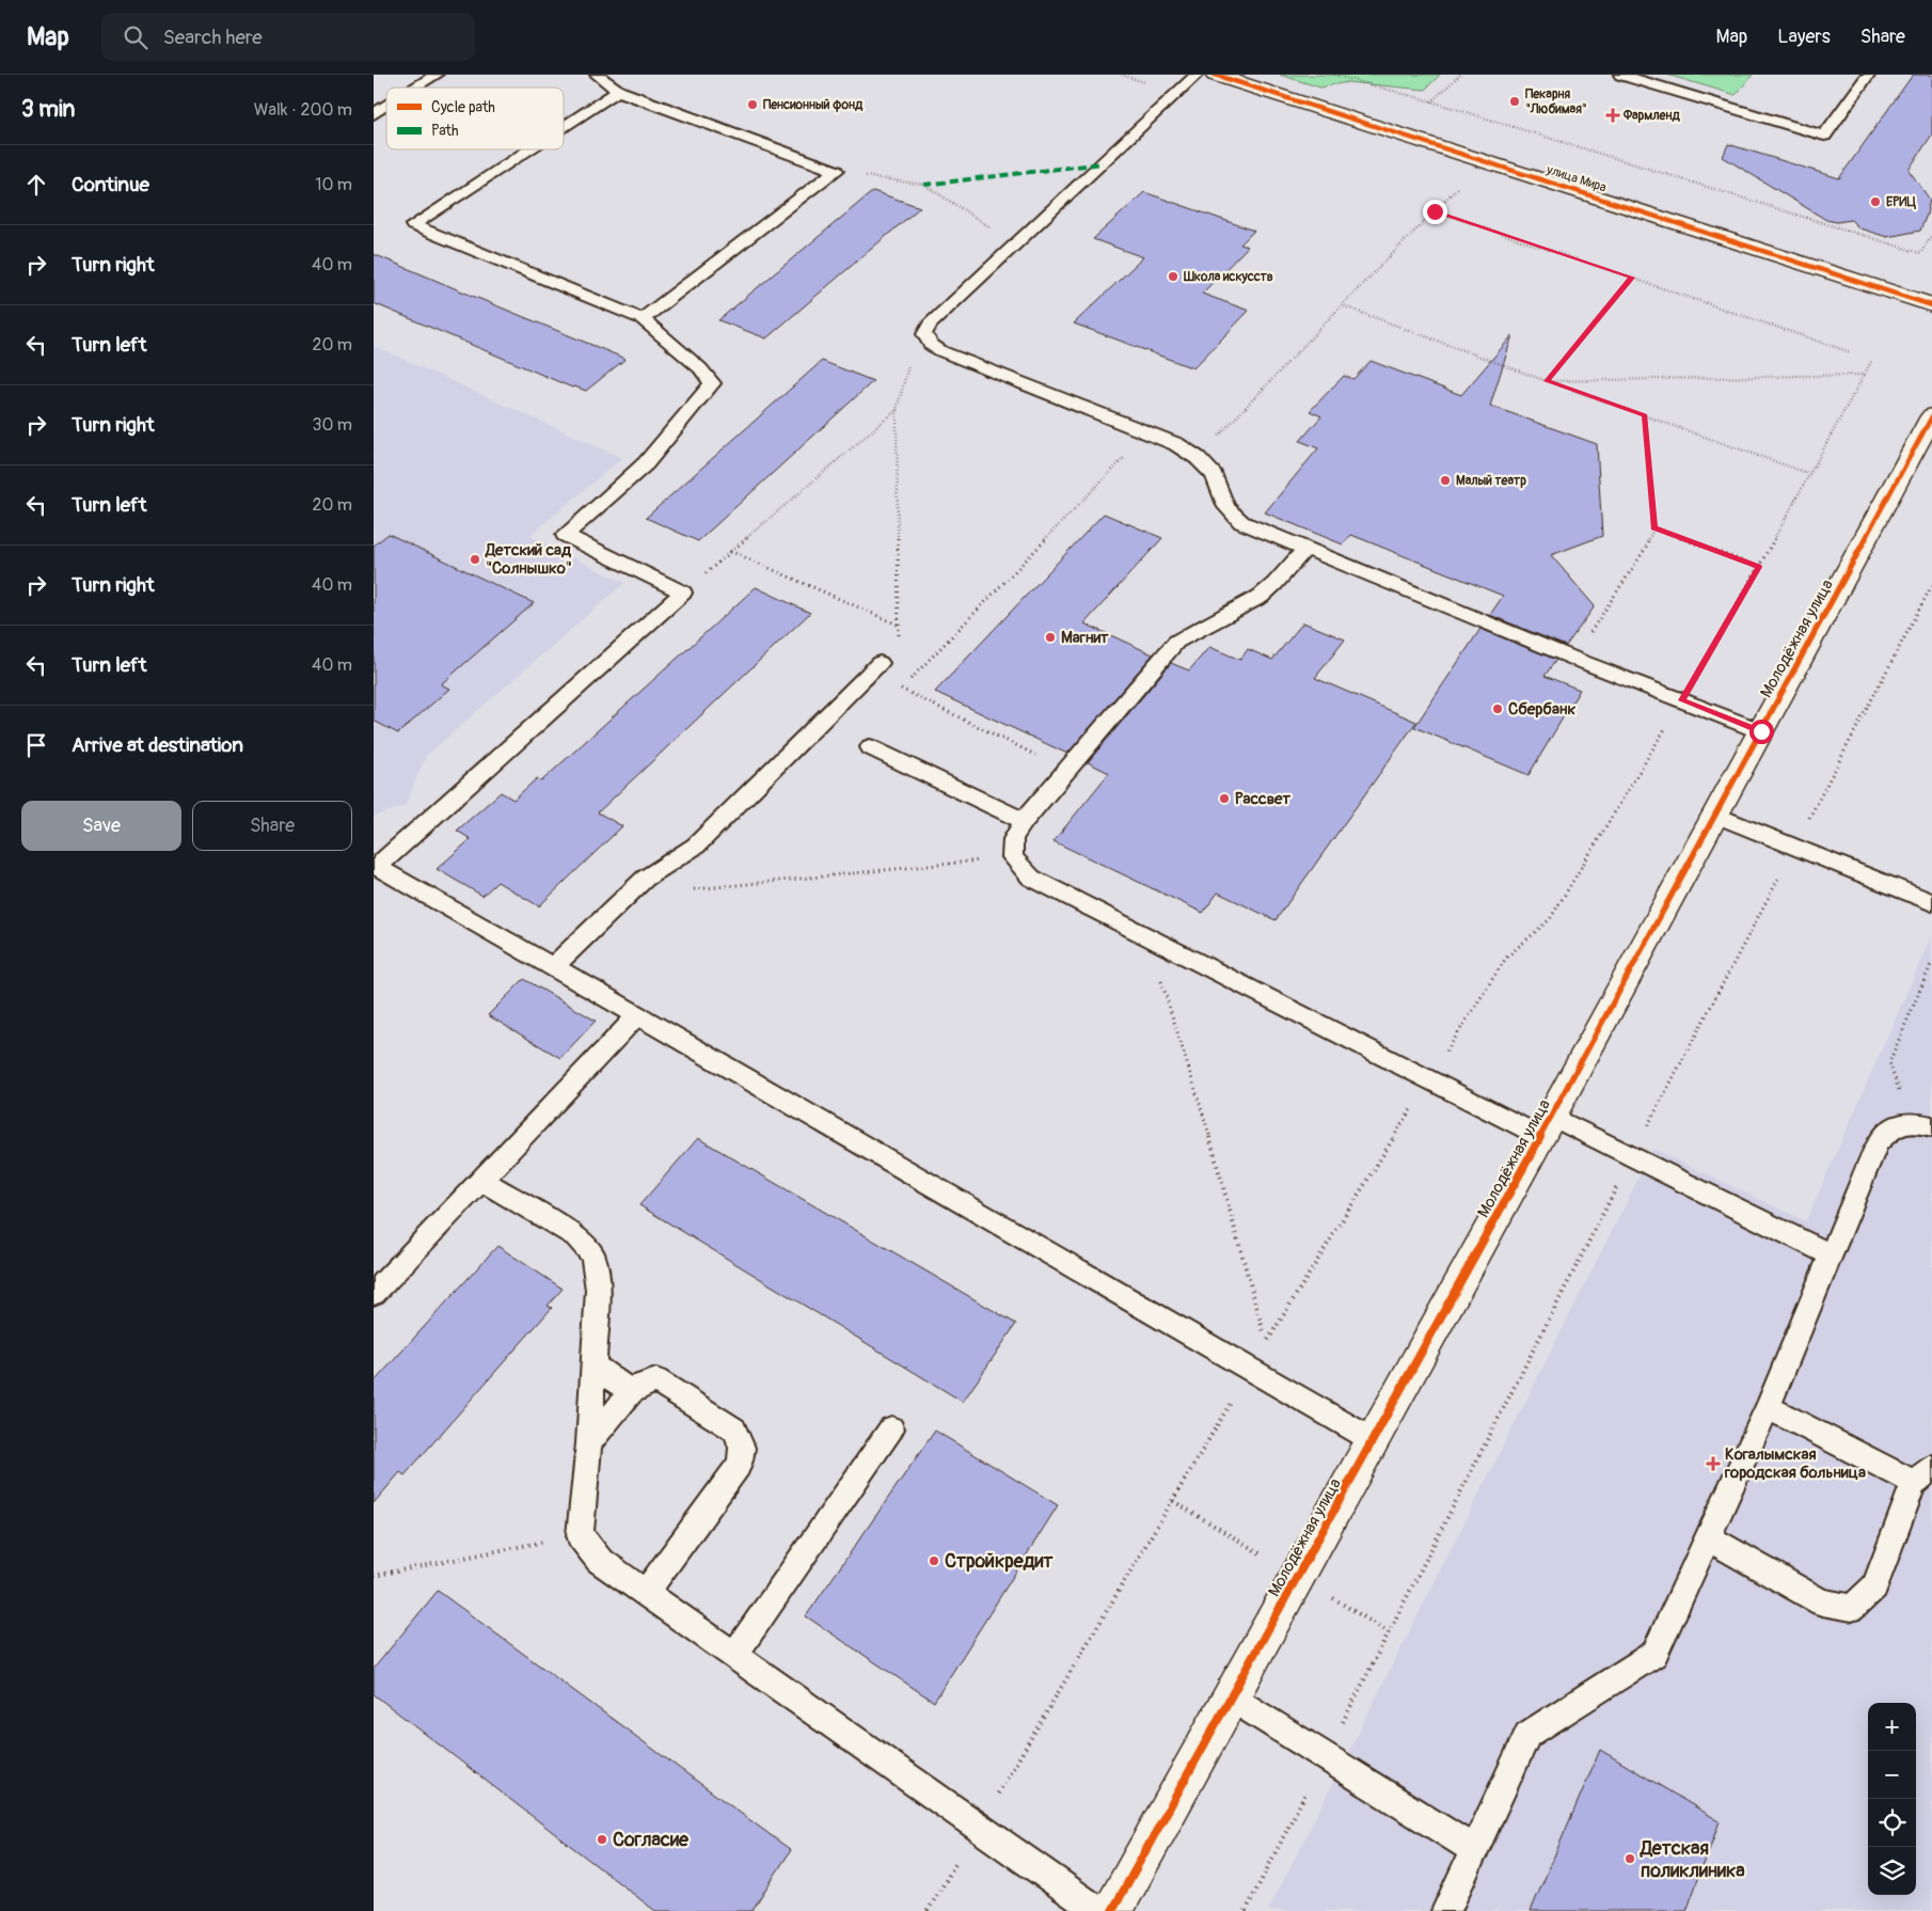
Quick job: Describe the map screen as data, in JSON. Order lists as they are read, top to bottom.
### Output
{
  "streets": {
    "street": ["улица Мира", "Молодёжная улица"]
  },
  "places": {
    "other": [
      "Пекарня \"Любимая\"",
      "Пенсионный фонд",
      "ЕРИЦ",
      "Школа искусств",
      "Малый театр",
      "Детский сад \"Солнышко\"",
      "Магнит",
      "Сбербанк",
      "Рассвет",
      "Стройкредит",
      "Согласие",
      "Детская поликлиника"
    ],
    "health": ["Фармленд", "Когалымская городская больница"]
  },
  "legend": ["Cycle path", "Path"],
  "page": {
    "header": "Map",
    "search": "Search here",
    "nav": ["Map", "Layers", "Share"],
    "heading": ["3 min", "Walk · 200 m"],
    "list": [
      ["Continue", "10 m"],
      ["Turn right", "40 m"],
      ["Turn left", "20 m"],
      ["Turn right", "30 m"],
      ["Turn left", "20 m"],
      ["Turn right", "40 m"],
      ["Turn left", "40 m"],
      "Arrive at destination"
    ],
    "buttons": ["Save", "Share"],
    "map_buttons": ["+", "−"]
  }
}
